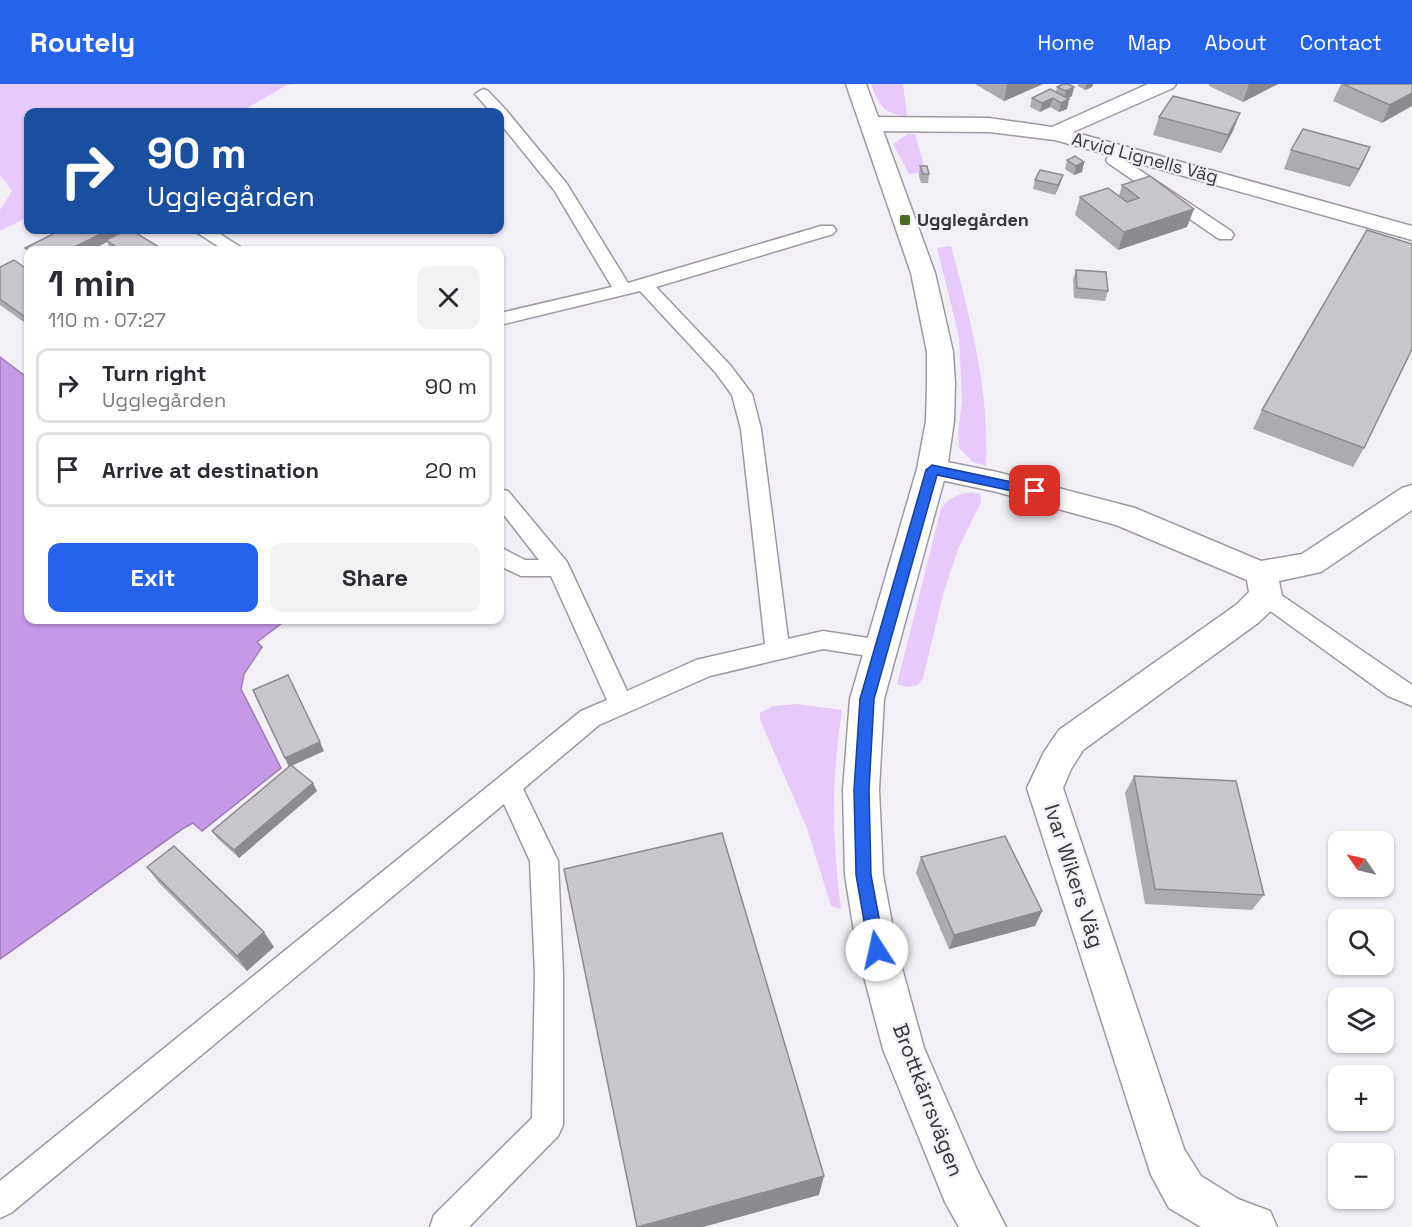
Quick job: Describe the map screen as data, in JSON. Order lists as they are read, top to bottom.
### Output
{
  "streets": {
    "street": ["Arvid Lignells Väg", "Ivar Wikers Väg", "Brottkärrsvägen"]
  },
  "crossings": [
    ["Arvid Lignells Väg", "Brottkärrsvägen"]
  ],
  "places": {
    "transit": ["Ugglegården"]
  },
  "north": "top left",
  "page": {
    "header": "Routely",
    "nav": [
      "Home",
      "Map",
      "About",
      "Contact"
    ],
    "turn": ["90 m", "Ugglegården"],
    "heading": ["1 min", "110 m · 07:27"],
    "list": [
      {
        "name": "Turn right",
        "note": "Ugglegården",
        "value": "90 m"
      },
      {
        "name": "Arrive at destination",
        "value": "20 m"
      }
    ],
    "buttons": ["Exit", "Share"],
    "map_buttons": ["+", "−"]
  }
}
